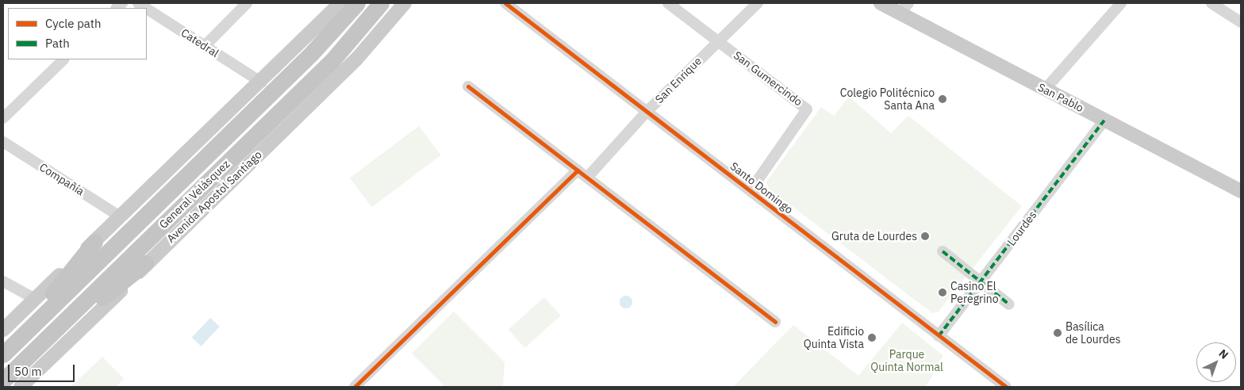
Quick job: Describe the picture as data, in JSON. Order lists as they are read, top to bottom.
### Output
{
  "streets": {
    "highway": ["General Velásquez"],
    "main road": ["San Pablo", "Avenida Apostol Santiago"],
    "street": [
      "Catedral",
      "San Gumercindo",
      "San Enrique",
      "Compañía",
      "Santo Domingo",
      "Lourdes"
    ]
  },
  "crossings": [
    ["San Gumercindo", "San Enrique"],
    ["San Gumercindo", "Santo Domingo"],
    ["San Enrique", "Santo Domingo"],
    ["San Pablo", "Lourdes"],
    ["Santo Domingo", "Lourdes"]
  ],
  "parks": ["Parque Quinta Normal"],
  "places": [
    "Colegio Politécnico Santa Ana",
    "Gruta de Lourdes",
    "Casino El Peregrino",
    "Basílica de Lourdes",
    "Edificio Quinta Vista"
  ],
  "legend": ["Cycle path", "Path"],
  "scale_bar": "50 m",
  "north": "top right"
}
